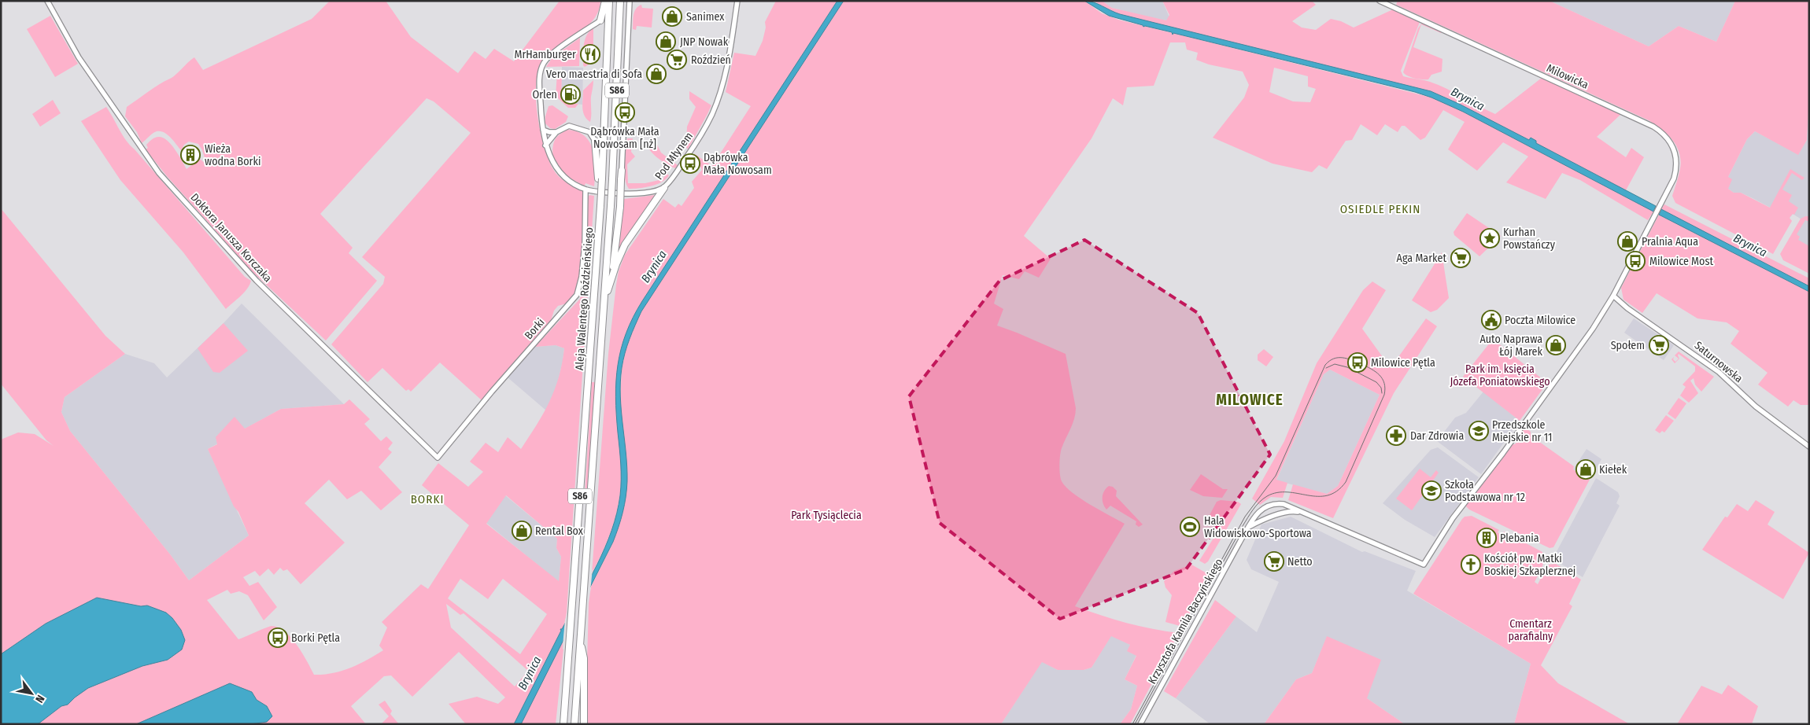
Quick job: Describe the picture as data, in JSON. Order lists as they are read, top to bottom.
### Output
{
  "streets": {
    "highway": ["S86", "Aleja Walentego Roździeńskiego"],
    "street": [
      "Milowicka",
      "Pod Młynem",
      "Doktora Janusza Korczaka",
      "Borki",
      "Saturnowska",
      "Krzysztofa Kamila Baczyńskiego"
    ]
  },
  "crossings": [
    ["Milowicka", "Krzysztofa Kamila Baczyńskiego"],
    ["S86", "Aleja Walentego Roździeńskiego"],
    ["Pod Młynem", "Borki"],
    ["Doktora Janusza Korczaka", "Borki"],
    ["Saturnowska", "Krzysztofa Kamila Baczyńskiego"]
  ],
  "districts": ["OSIEDLE PEKIN", "MILOWICE", "BORKI"],
  "water": ["Brynica"],
  "parks": ["Park im. księcia Józefa Poniatowskiego", "Park Tysiąclecia", "Cmentarz parafialny"],
  "places": {
    "shop": [
      "Sanimex",
      "JNP Nowak",
      "Vero maestria di Sofa",
      "Pralnia Aqua",
      "Auto Naprawa Łój Marek",
      "Kiełek",
      "Rental Box"
    ],
    "restaurant": ["MrHamburger"],
    "supermarket": [
      "Roździeń",
      "Aga Market",
      "Społem",
      "Netto"
    ],
    "fuel station": ["Orlen"],
    "bus stop": [
      "Dąbrówka Mała Nowosam [nż]",
      "Dąbrówka Mała Nowosam",
      "Milowice Most",
      "Milowice Pętla",
      "Borki Pętla"
    ],
    "building": ["Wieża wodna Borki", "Plebania"],
    "place": ["Kurhan Powstańczy"],
    "public building": ["Poczta Milowice"],
    "school or university": ["Przedszkole Miejskie nr 11", "Szkoła Podstawowa nr 12"],
    "pharmacy": ["Dar Zdrowia"],
    "sports": ["Hala Widowiskowo-Sportowa"],
    "church": ["Kościół pw. Matki Boskiej Szkaplerznej"]
  },
  "north": "bottom right"
}
